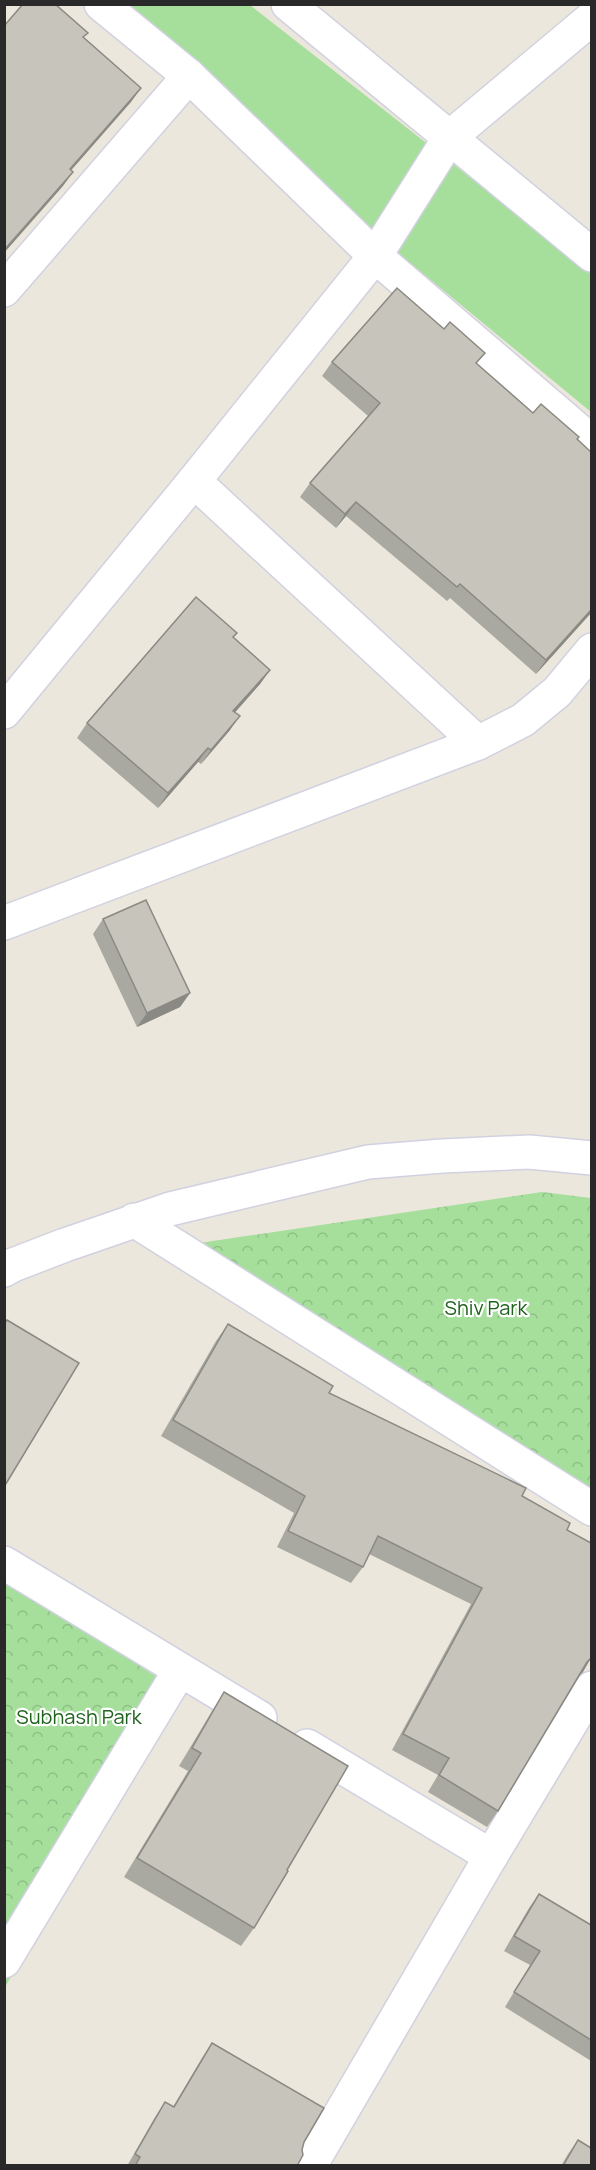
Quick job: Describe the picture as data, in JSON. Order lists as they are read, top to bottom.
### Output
{
  "parks": ["Shiv Park", "Subhash Park"]
}
